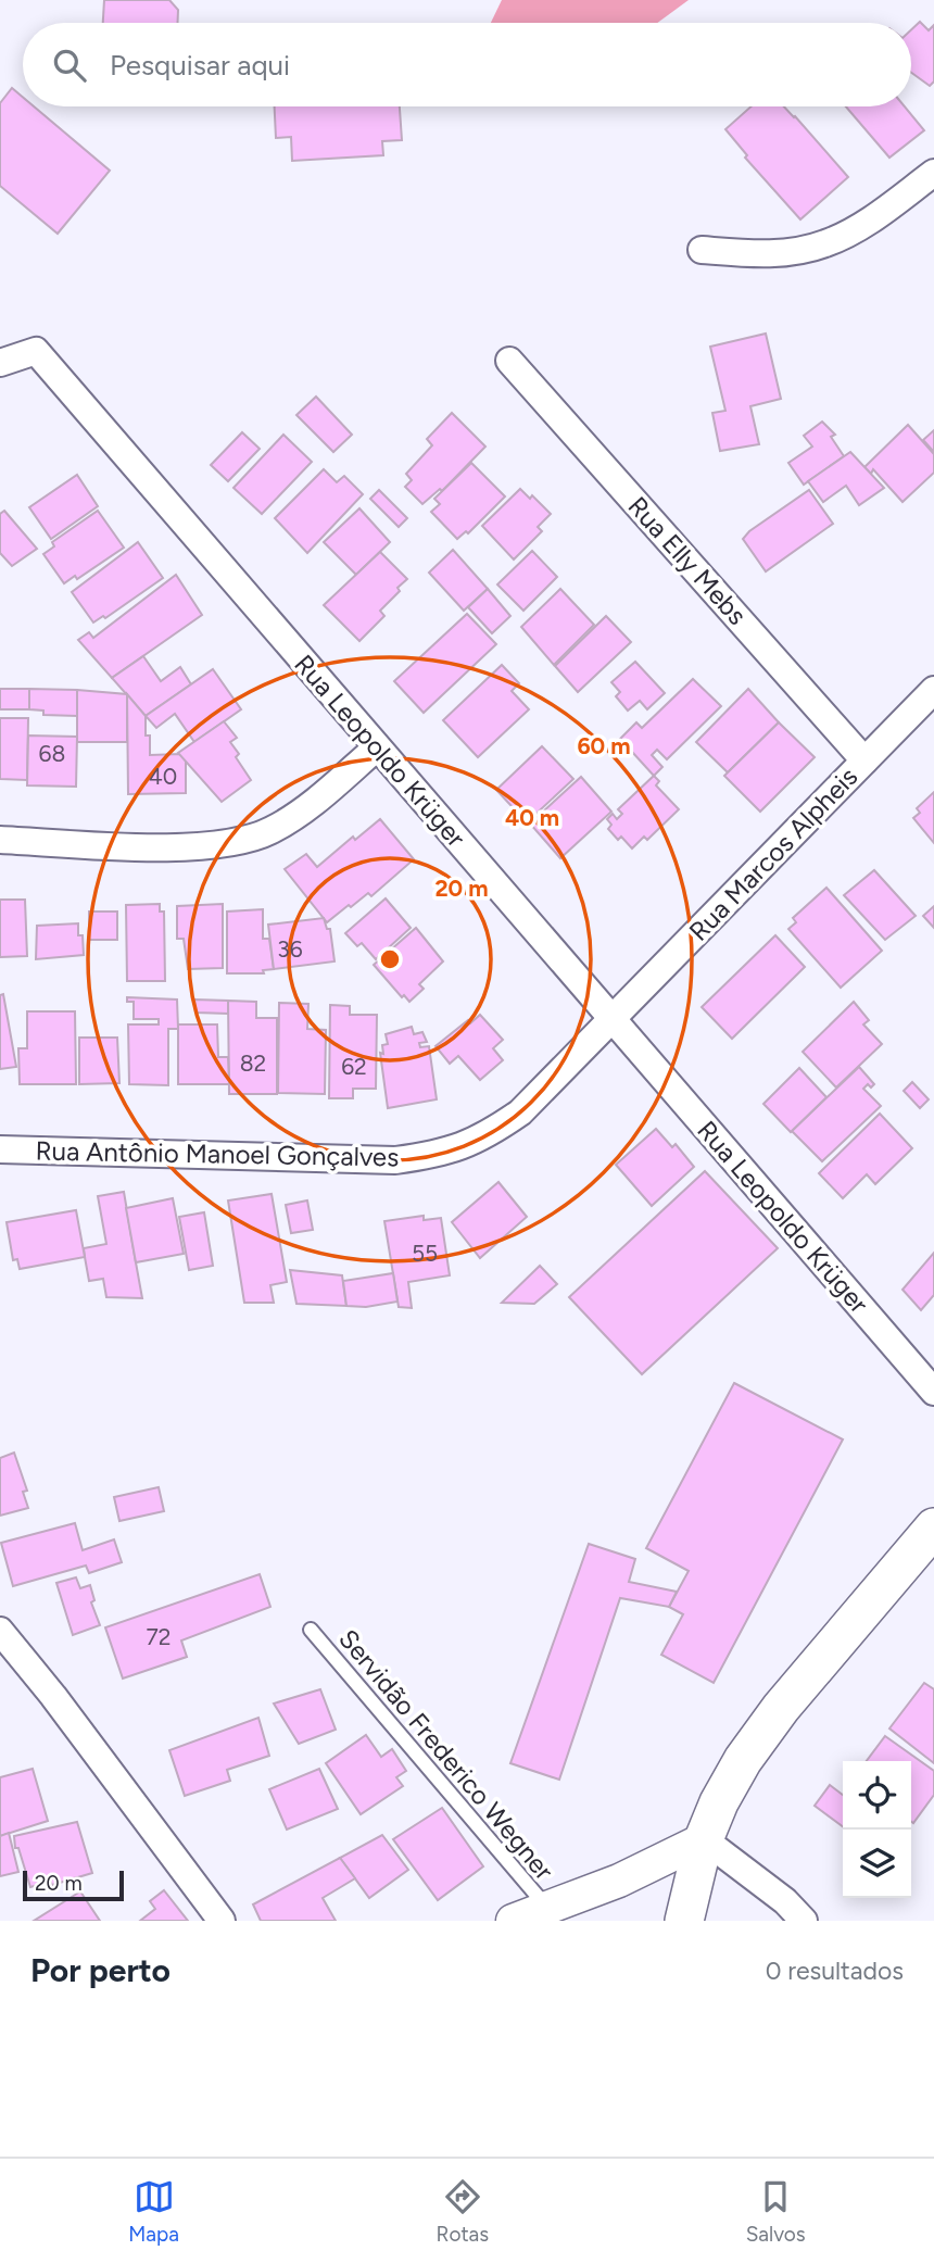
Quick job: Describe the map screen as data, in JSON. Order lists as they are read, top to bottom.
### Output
{
  "streets": {
    "street": [
      "Rua Elly Mebs",
      "Rua Leopoldo Krüger",
      "Rua Marcos Alpheis",
      "Rua Antônio Manoel Gonçalves"
    ],
    "lane": ["Servidão Frederico Wegner"]
  },
  "crossings": [
    ["Rua Elly Mebs", "Rua Marcos Alpheis"],
    ["Rua Leopoldo Krüger", "Rua Marcos Alpheis"],
    ["Rua Leopoldo Krüger", "Rua Antônio Manoel Gonçalves"],
    ["Rua Marcos Alpheis", "Rua Antônio Manoel Gonçalves"]
  ],
  "house_numbers": [
    "68",
    "40",
    "36",
    "82",
    "62",
    "55",
    "72"
  ],
  "scale_bar": "20 m",
  "page": {
    "search": "Pesquisar aqui",
    "scale": "20 m",
    "heading": ["Por perto", "0 resultados"],
    "nav": ["Mapa", "Rotas", "Salvos"]
  },
  "rings": ["60 m", "40 m", "20 m"]
}
